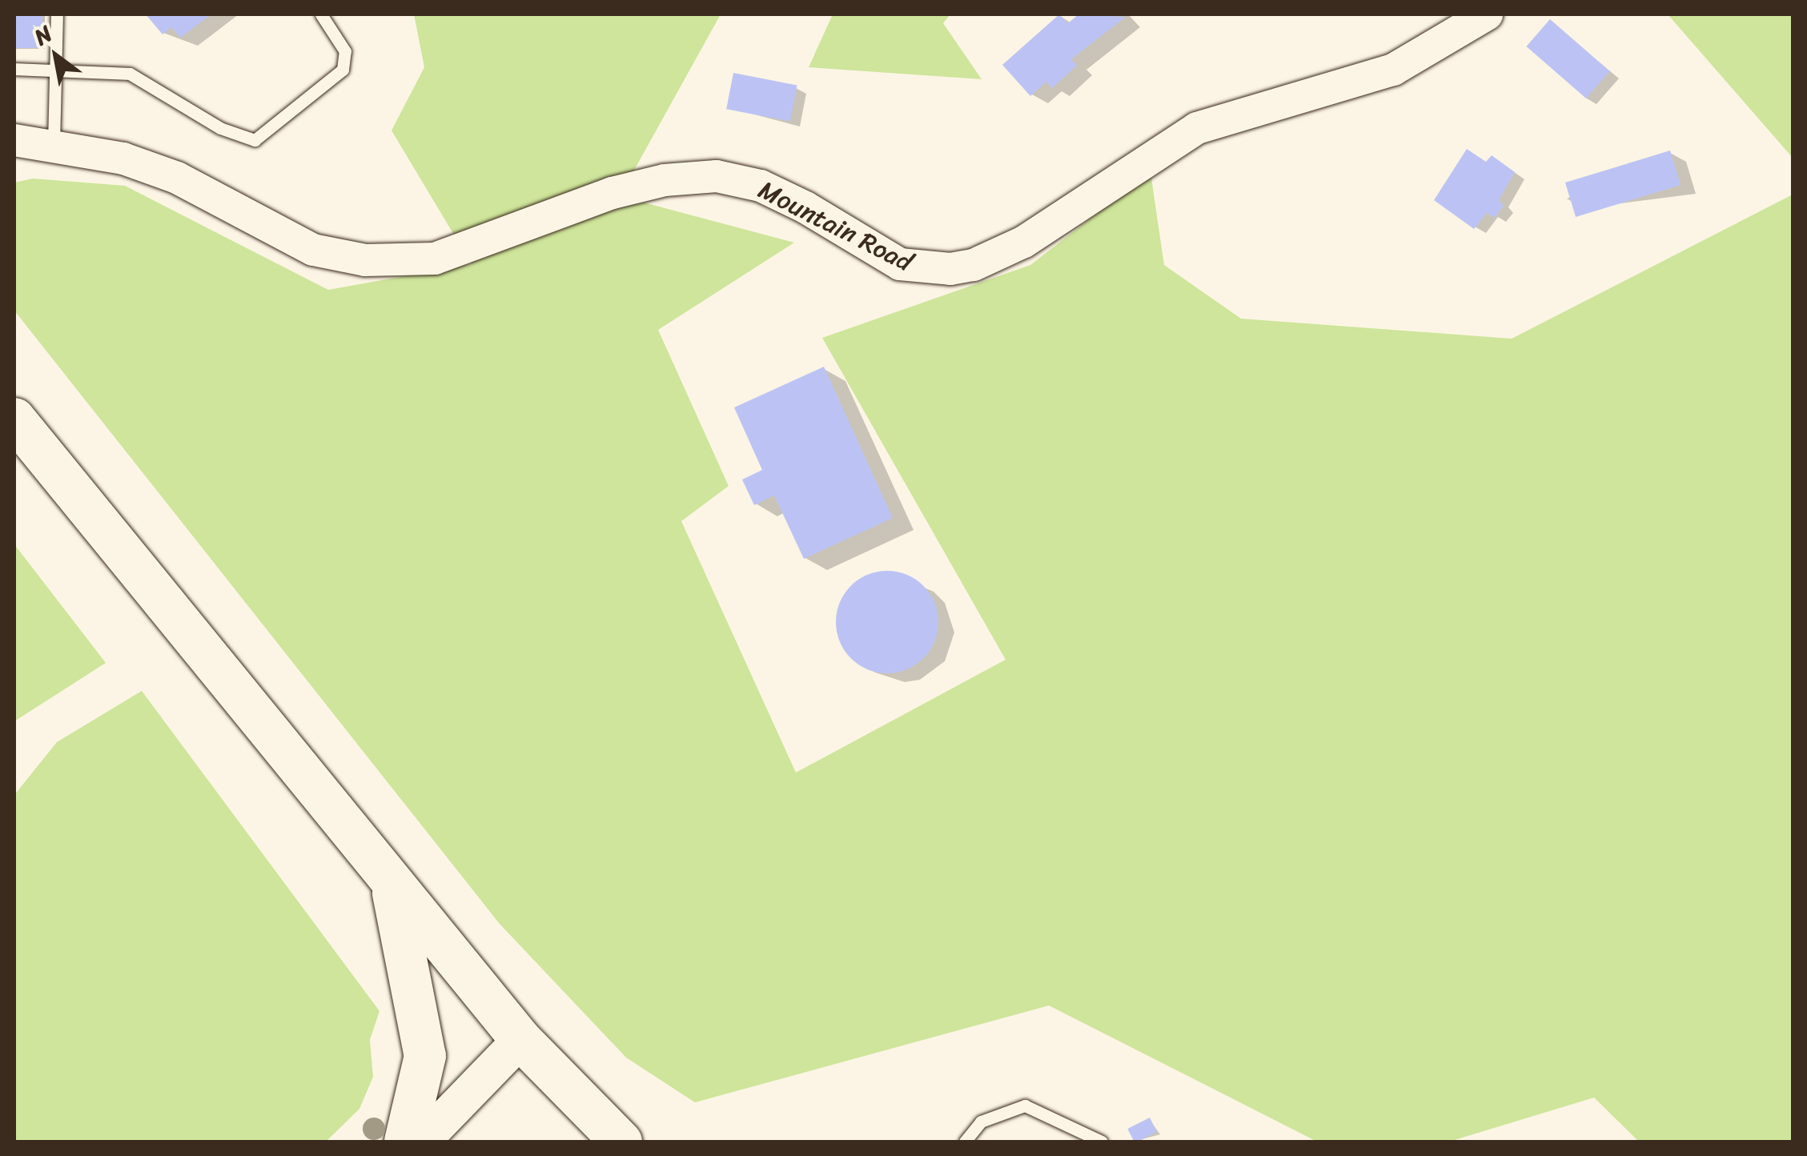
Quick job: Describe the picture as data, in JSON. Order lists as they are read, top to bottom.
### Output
{
  "streets": {
    "street": ["Mountain Road"]
  },
  "north": "top left"
}
